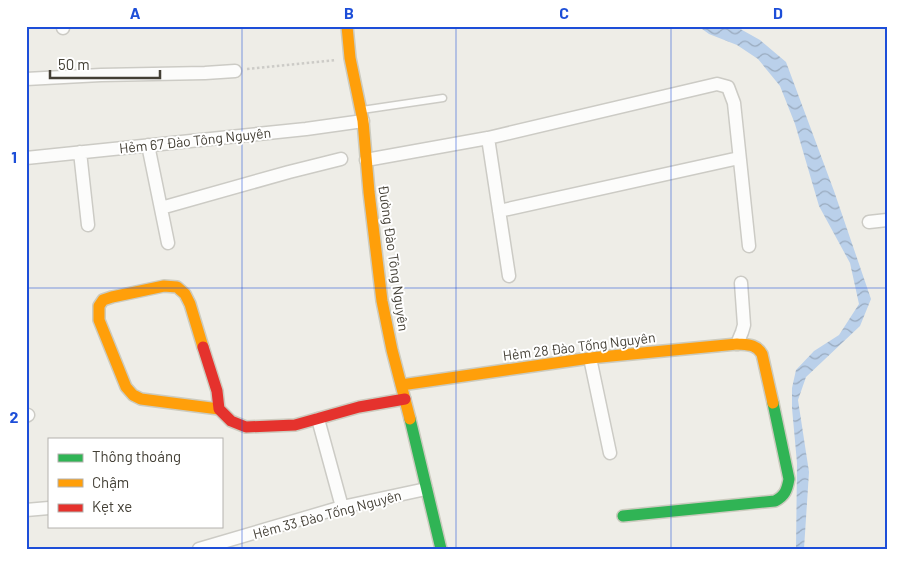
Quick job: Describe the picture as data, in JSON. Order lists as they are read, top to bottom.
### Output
{
  "streets": {
    "street": [
      "Hẻm 67 Đào Tông Nguyên",
      "Đường Đào Tông Nguyên",
      "Hẻm 28 Đào Tống Nguyên",
      "Hẻm 33 Đào Tống Nguyên"
    ]
  },
  "crossings": [
    ["Hẻm 67 Đào Tông Nguyên", "Đường Đào Tông Nguyên"],
    ["Đường Đào Tông Nguyên", "Hẻm 28 Đào Tống Nguyên"],
    ["Đường Đào Tông Nguyên", "Hẻm 33 Đào Tống Nguyên"]
  ],
  "legend": ["Thông thoáng", "Chậm", "Kẹt xe"],
  "scale_bar": "50 m",
  "grid": {
    "columns": [
      "A",
      "B",
      "C",
      "D"
    ],
    "rows": ["1", "2"]
  }
}
